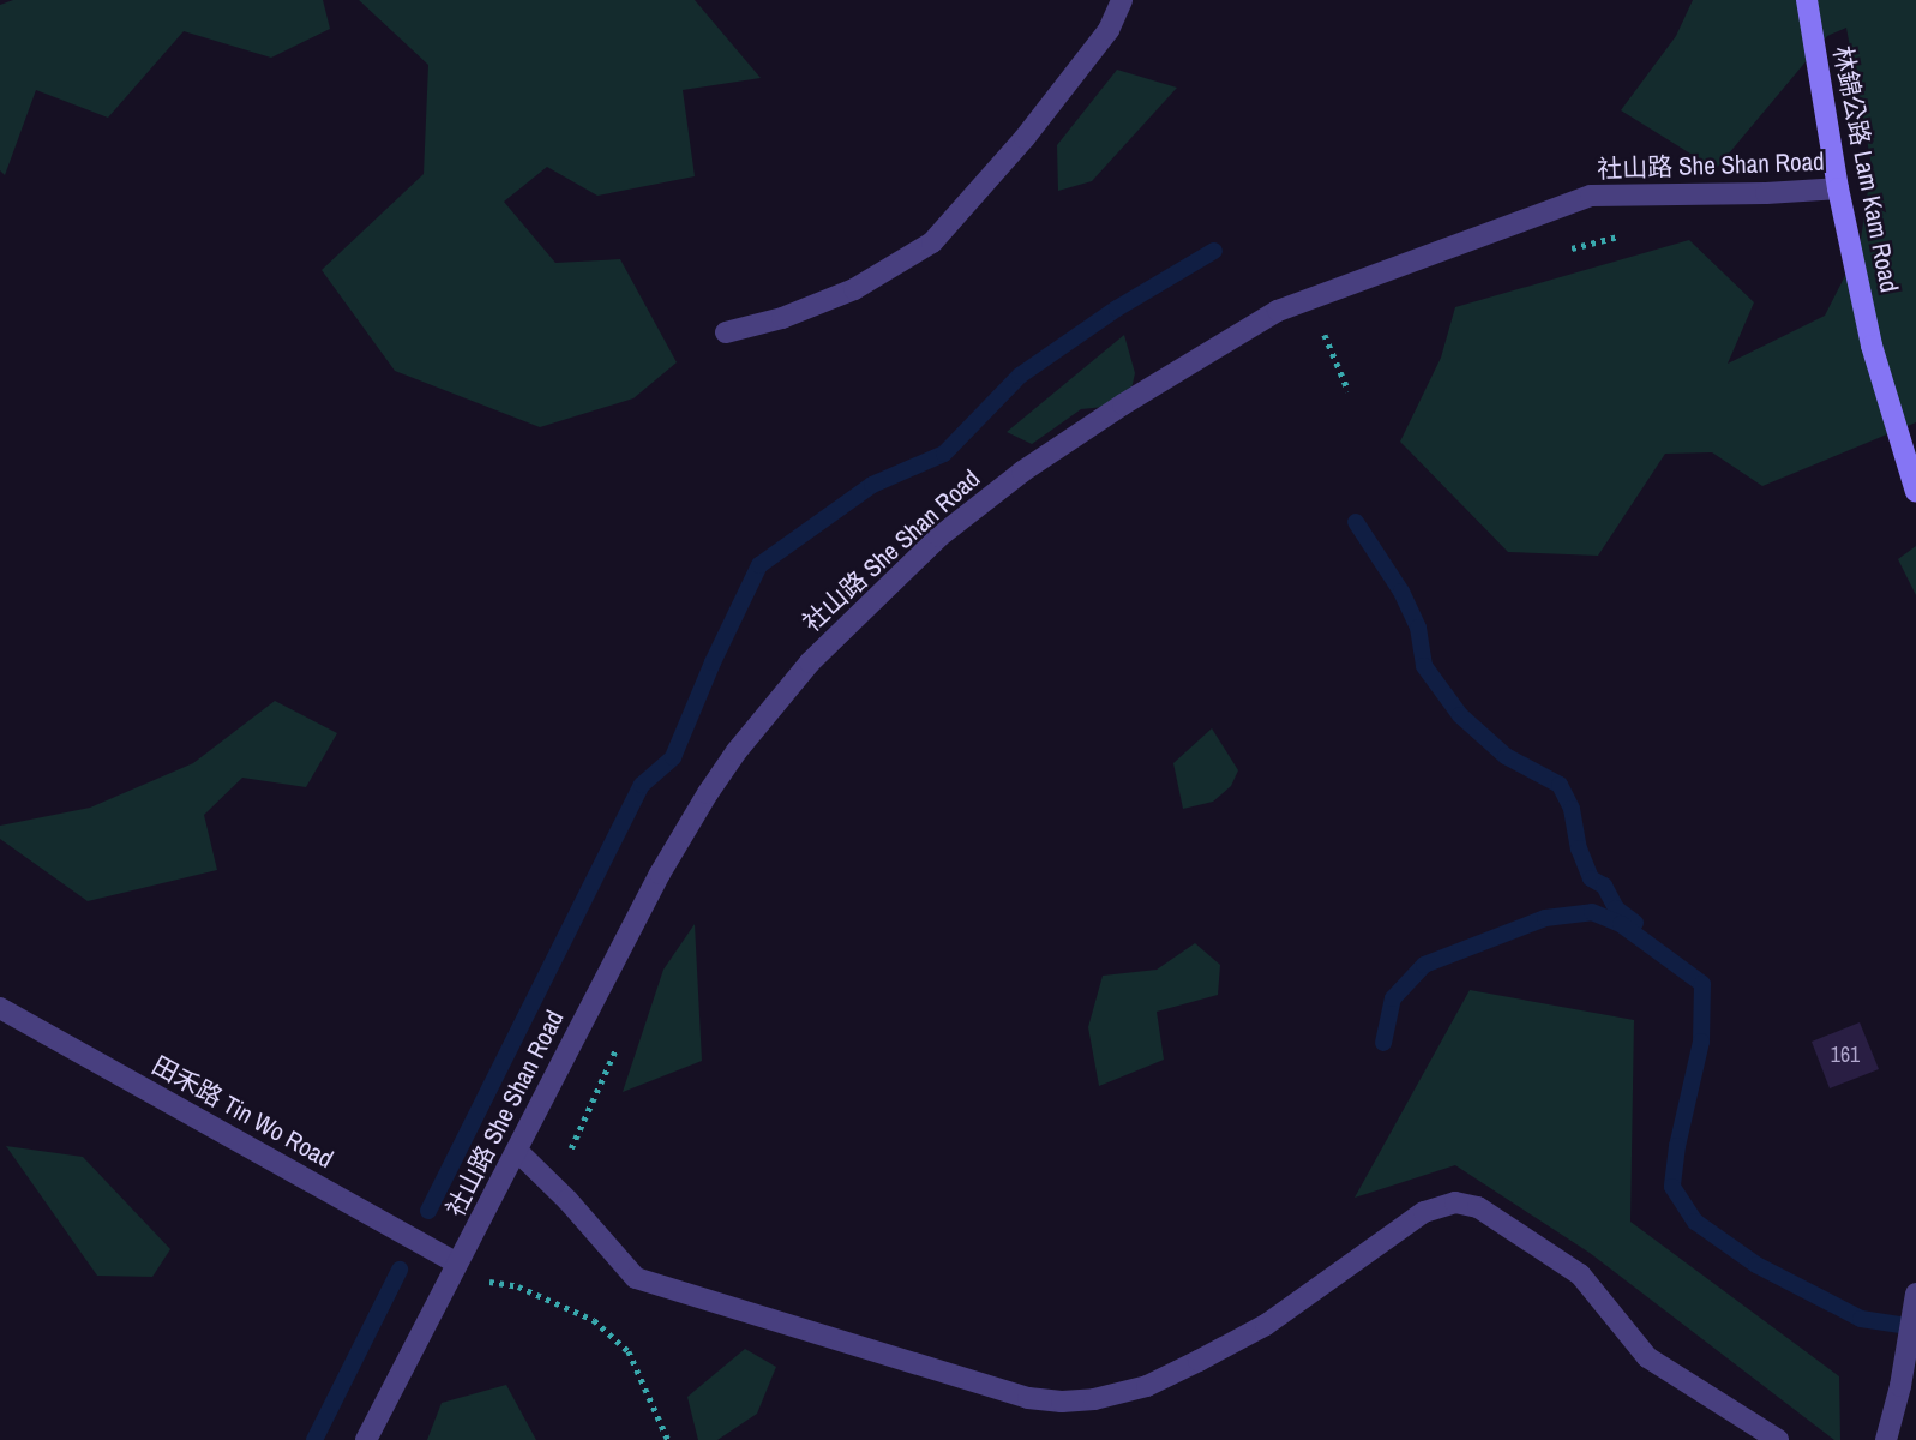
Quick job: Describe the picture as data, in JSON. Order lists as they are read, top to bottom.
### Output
{
  "streets": {
    "main road": ["林錦公路 Lam Kam Road"],
    "street": ["社山路 She Shan Road", "田禾路 Tin Wo Road"]
  },
  "crossings": [
    ["社山路 She Shan Road", "林錦公路 Lam Kam Road"],
    ["社山路 She Shan Road", "田禾路 Tin Wo Road"]
  ],
  "house_numbers": ["161"]
}
